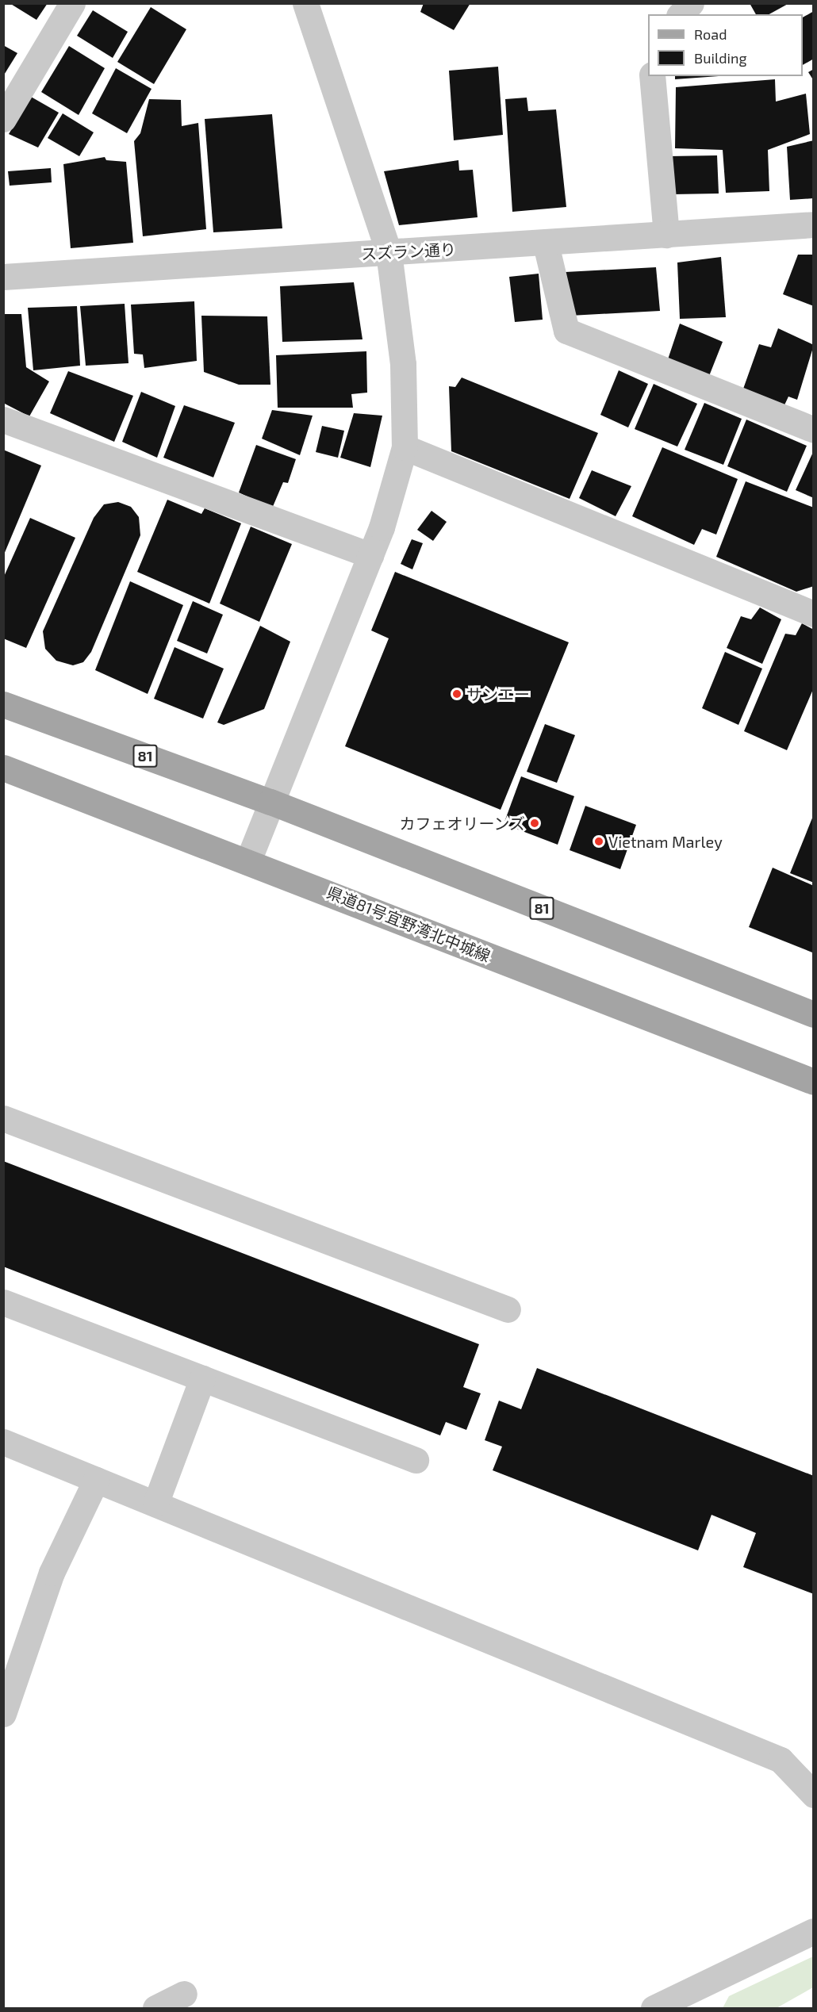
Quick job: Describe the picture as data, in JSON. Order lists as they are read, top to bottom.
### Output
{
  "streets": {
    "main road": ["81", "県道81号宜野湾北中城線"],
    "street": ["スズラン通り"]
  },
  "places": ["サンエー", "カフェオリーンズ", "Vietnam Marley"],
  "legend": ["Road", "Building"]
}
